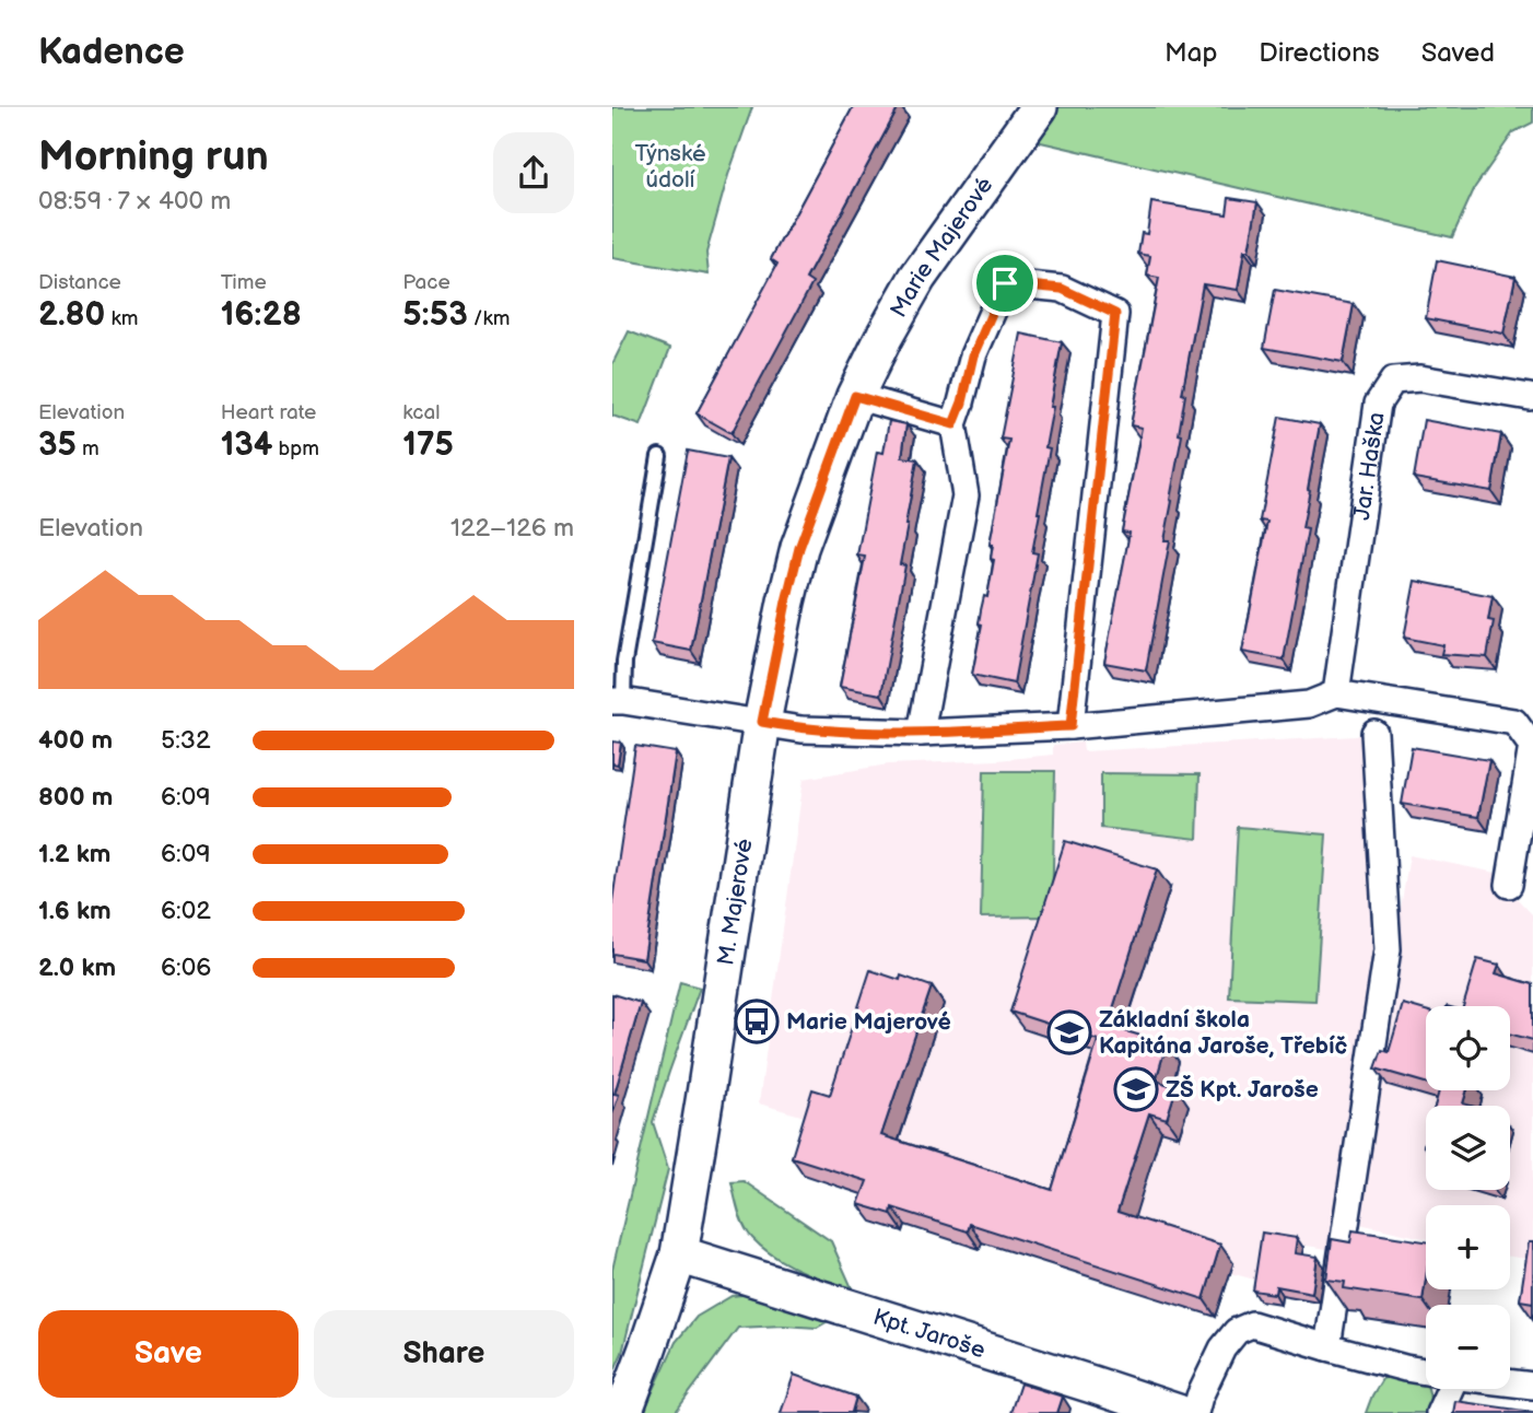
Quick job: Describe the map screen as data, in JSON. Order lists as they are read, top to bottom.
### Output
{
  "streets": {
    "street": [
      "Marie Majerové",
      "Jar. Haška",
      "M. Majerové",
      "Kpt. Jaroše"
    ]
  },
  "crossings": [
    ["Marie Majerové", "M. Majerové"],
    ["M. Majerové", "Kpt. Jaroše"]
  ],
  "parks": ["Týnské údolí"],
  "places": {
    "bus stop": ["Marie Majerové"],
    "school or university": ["Základní škola Kapitána Jaroše, Třebíč", "ZŠ Kpt. Jaroše"]
  },
  "page": {
    "header": "Kadence",
    "nav": ["Map", "Directions", "Saved"],
    "heading": ["Morning run", "08:59 · 7 × 400 m"],
    "stats": [
      ["Distance", "2.80 km"],
      ["Time", "16:28"],
      ["Pace", "5:53 /km"],
      ["Elevation", "35 m"],
      ["Heart rate", "134 bpm"],
      ["kcal", "175"]
    ],
    "chart": ["Elevation", "122–126 m"],
    "list": [
      {
        "name": "400 m",
        "note": "5:32"
      },
      {
        "name": "800 m",
        "note": "6:09"
      },
      {
        "name": "1.2 km",
        "note": "6:09"
      },
      {
        "name": "1.6 km",
        "note": "6:02"
      },
      {
        "name": "2.0 km",
        "note": "6:06"
      }
    ],
    "map_buttons": ["+", "−"],
    "buttons": ["Save", "Share"]
  }
}
